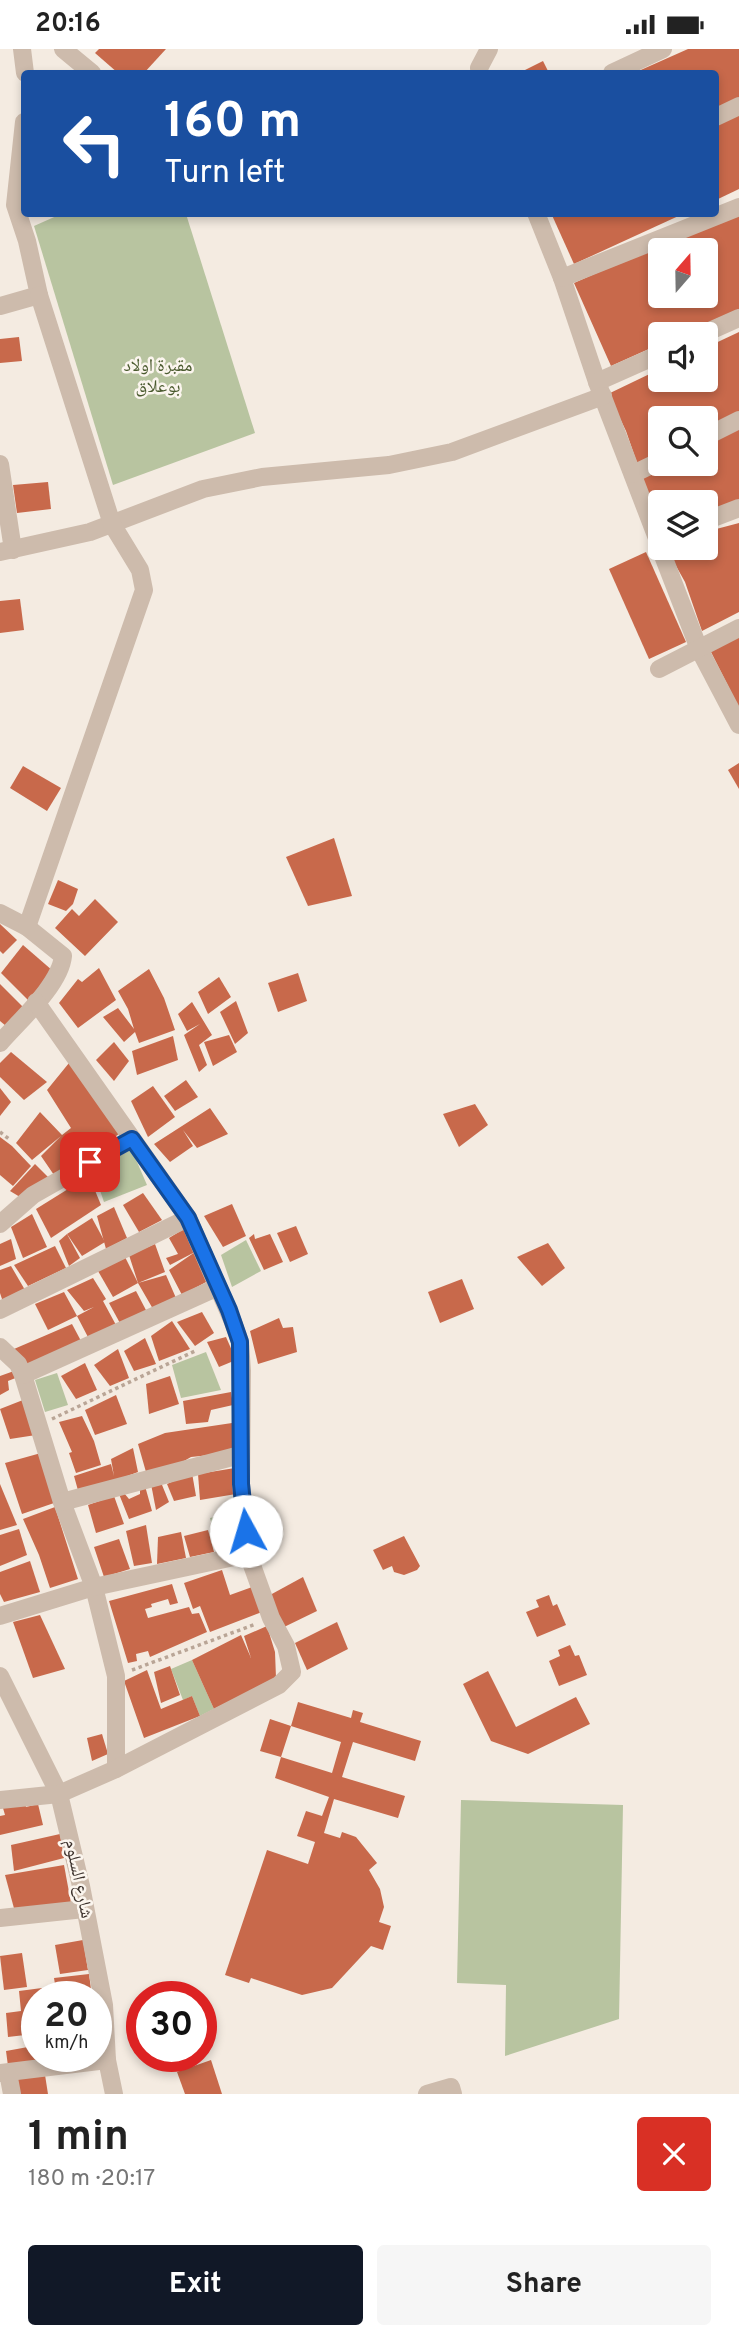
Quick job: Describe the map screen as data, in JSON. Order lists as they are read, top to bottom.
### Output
{
  "streets": {
    "street": ["شارع السلوم"]
  },
  "parks": ["مقبرة اولاد بوعلاق"],
  "north": "top",
  "page": {
    "status": "20:16",
    "turn": ["160 m", "Turn left"],
    "speed": "20 km/h",
    "limit": "30",
    "heading": ["1 min", "180 m · 20:17"],
    "buttons": ["Exit", "Share"]
  }
}
